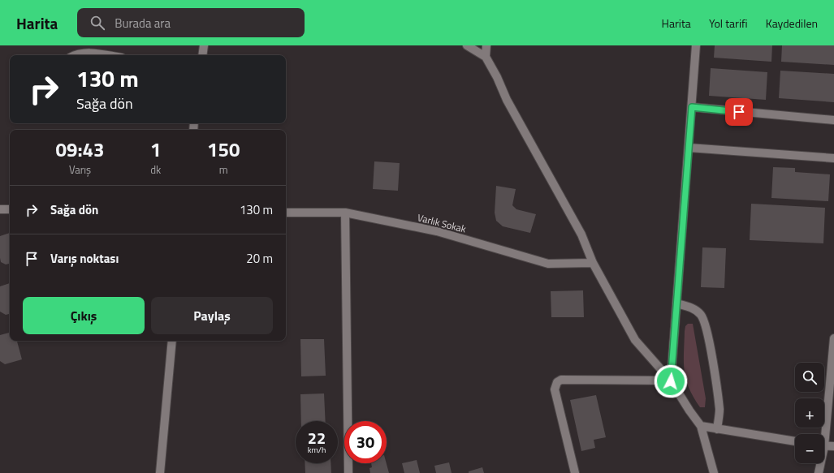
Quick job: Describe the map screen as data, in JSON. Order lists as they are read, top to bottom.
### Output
{
  "streets": {
    "street": ["Varlık Sokak"]
  },
  "page": {
    "header": "Harita",
    "search": "Burada ara",
    "nav": ["Harita", "Yol tarifi", "Kaydedilen"],
    "turn": ["130 m", "Sağa dön"],
    "eta": [
      "09:43",
      "Varış",
      "1",
      "dk",
      "150",
      "m"
    ],
    "list": [
      {
        "name": "Sağa dön",
        "value": "130 m"
      },
      {
        "name": "Varış noktası",
        "value": "20 m"
      }
    ],
    "buttons": ["Çıkış", "Paylaş"],
    "map_buttons": ["+", "−"],
    "speed": "22 km/h",
    "limit": "30"
  }
}
